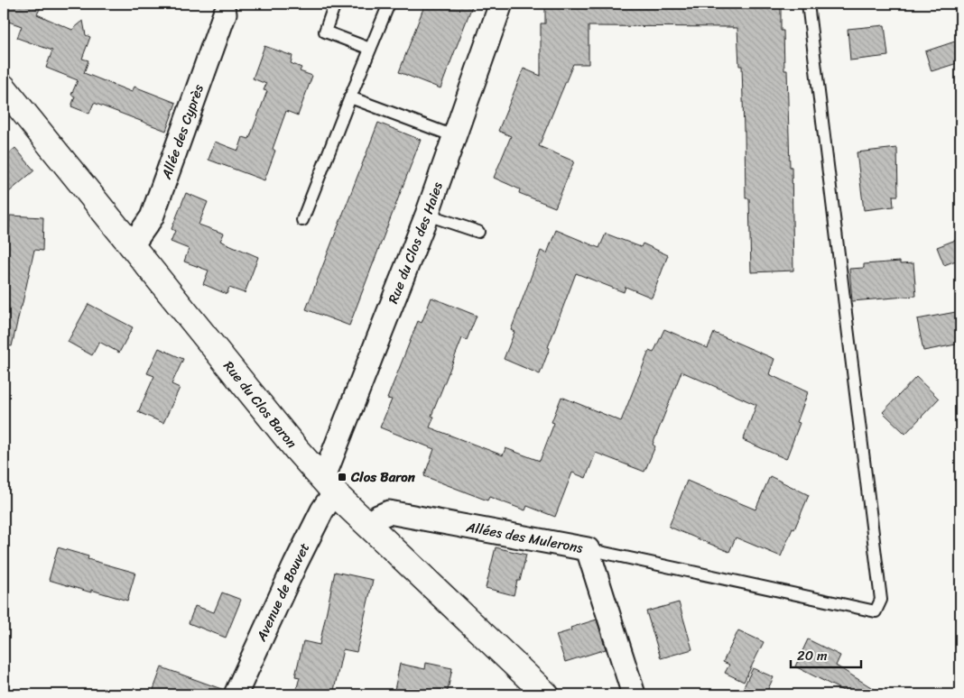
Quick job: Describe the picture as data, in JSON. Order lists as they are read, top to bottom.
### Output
{
  "streets": {
    "street": [
      "Allée des Cyprès",
      "Rue du Clos des Haies",
      "Rue du Clos Baron",
      "Allées des Mulerons",
      "Avenue de Bouvet"
    ]
  },
  "crossings": [
    ["Allée des Cyprès", "Rue du Clos Baron"],
    ["Rue du Clos des Haies", "Rue du Clos Baron"],
    ["Rue du Clos Baron", "Allées des Mulerons"],
    ["Rue du Clos Baron", "Avenue de Bouvet"]
  ],
  "places": {
    "transit": ["Clos Baron"]
  },
  "scale_bar": "20 m"
}
